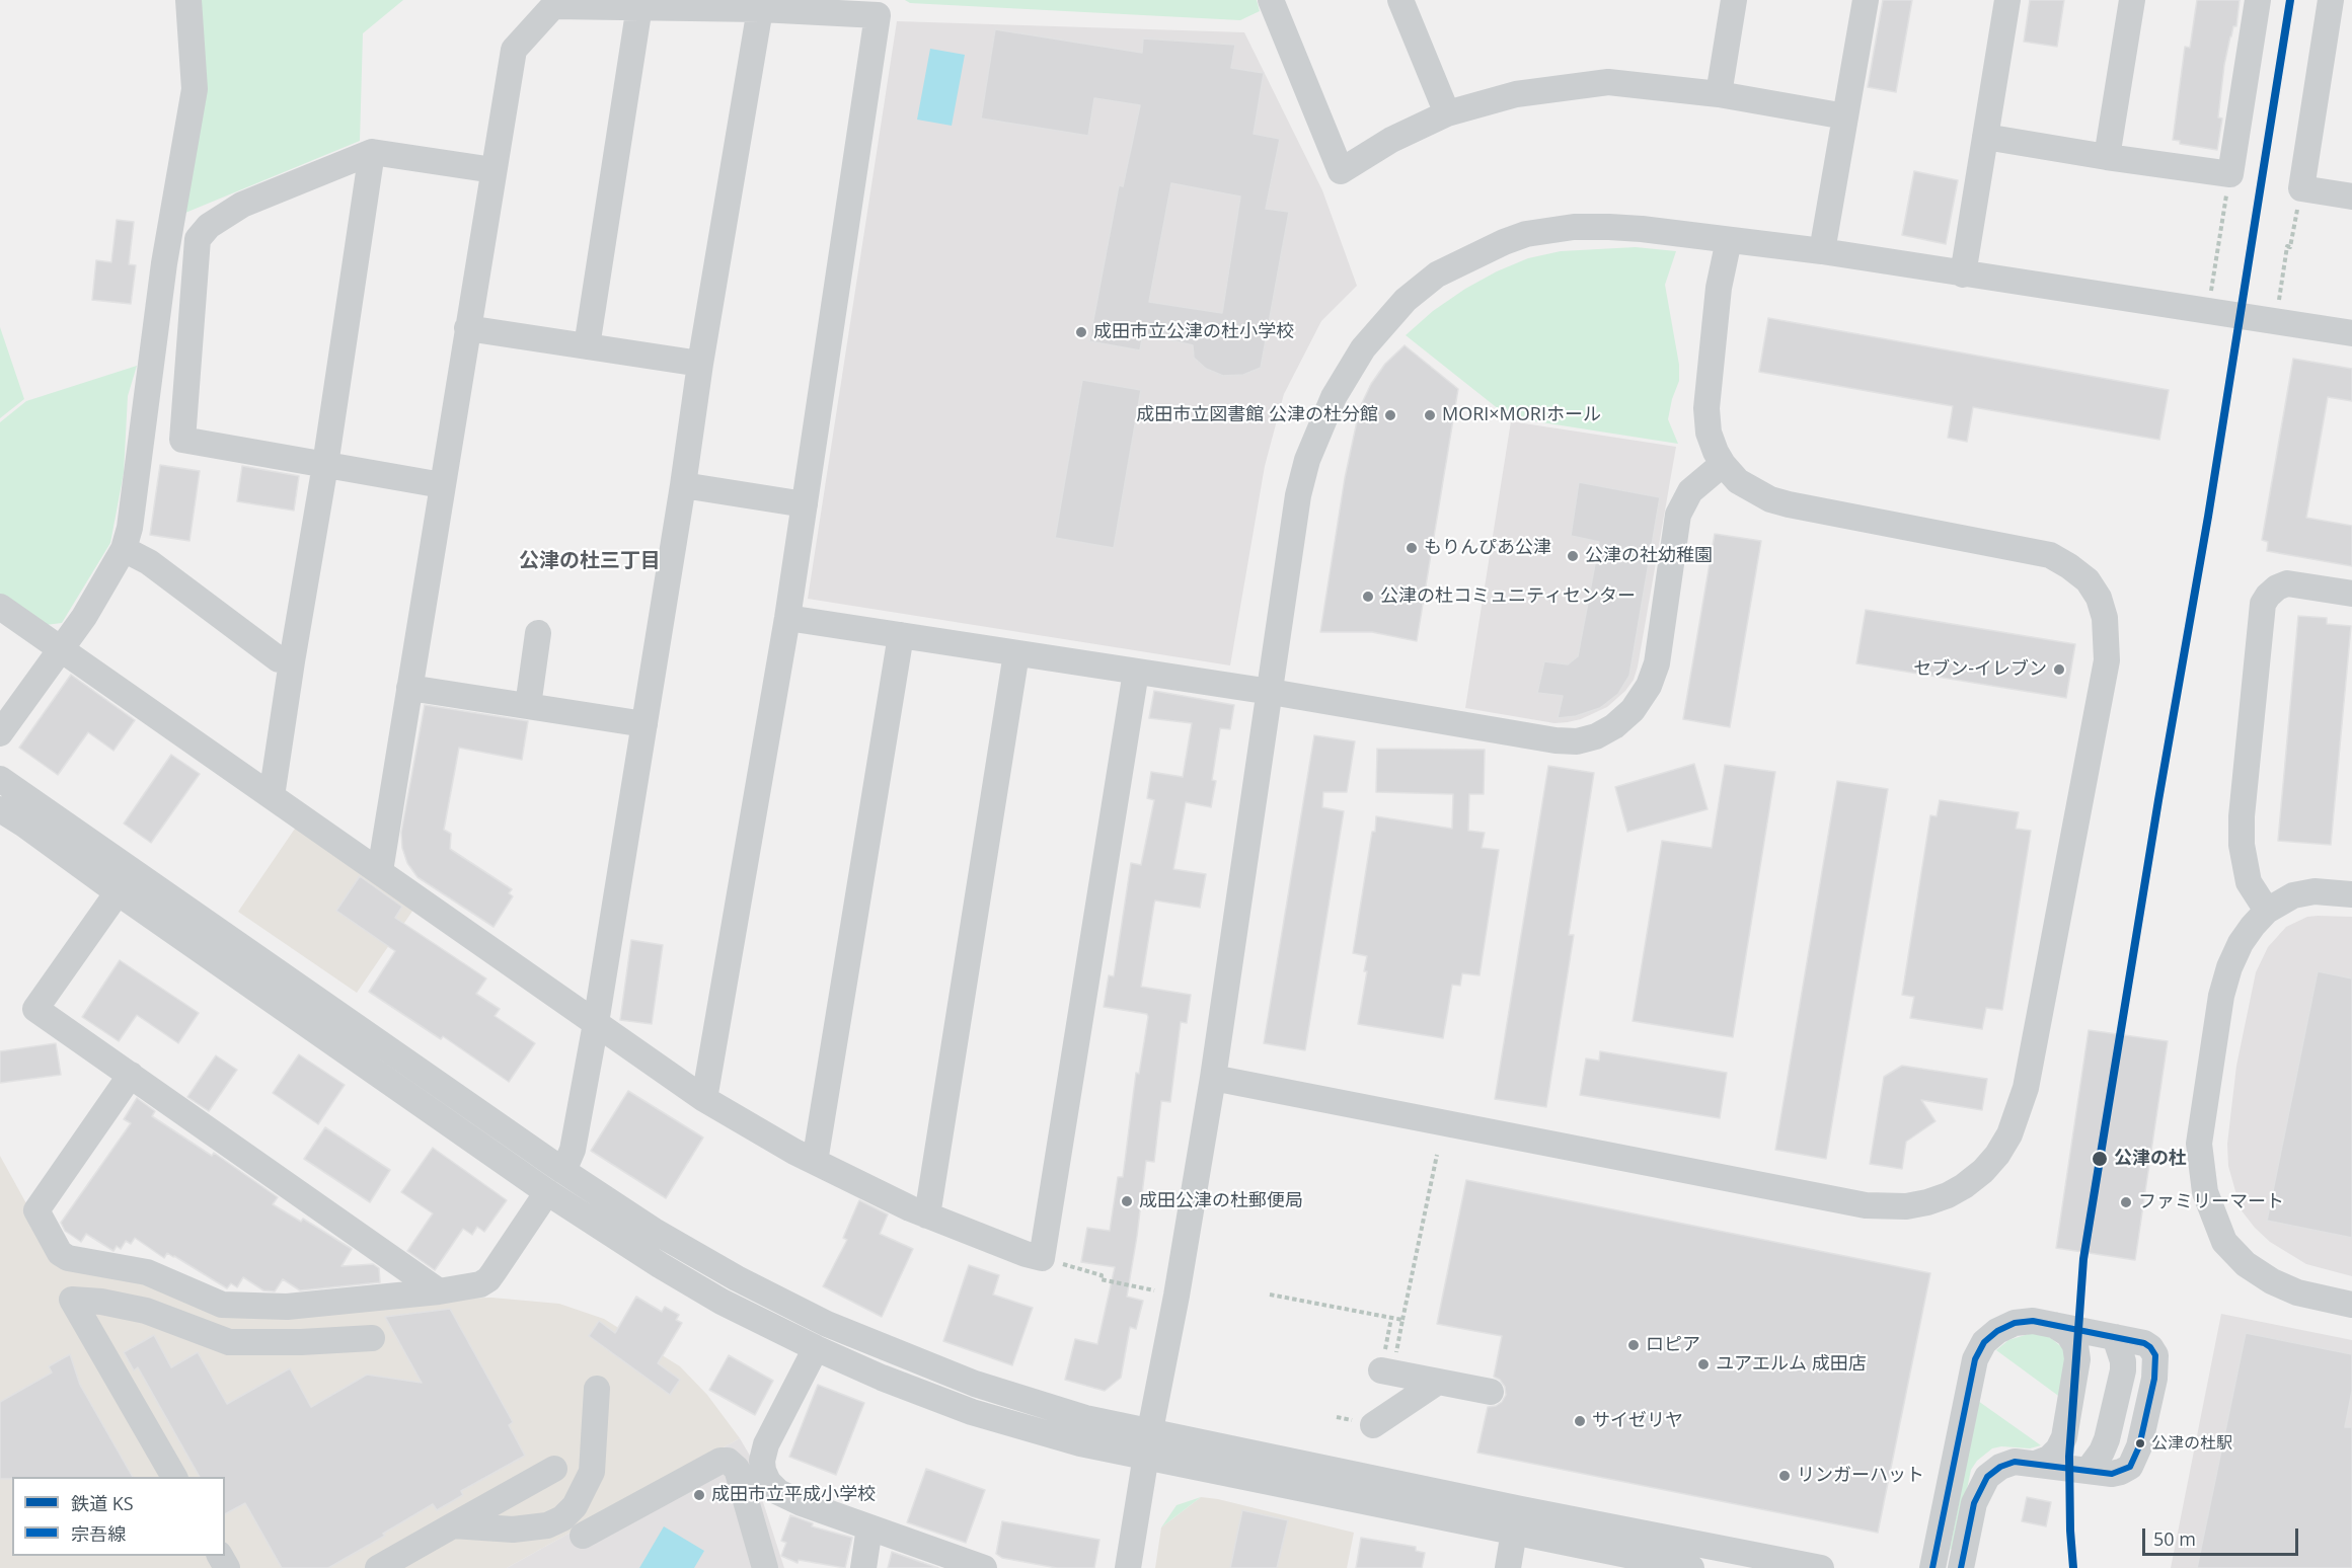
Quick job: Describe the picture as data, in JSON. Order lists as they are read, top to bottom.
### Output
{
  "districts": ["公津の杜三丁目"],
  "places": [
    "成田市立公津の杜小学校",
    "成田市立図書館 公津の杜分館",
    "MORI×MORIホール",
    "もりんぴあ公津",
    "公津の社幼稚園",
    "公津の杜コミュニティセンター",
    "セブン-イレブン",
    "公津の杜",
    "成田公津の杜郵便局",
    "ファミリーマート",
    "ロピア",
    "ユアエルム 成田店",
    "サイゼリヤ",
    "公津の杜駅",
    "リンガーハット",
    "成田市立平成小学校"
  ],
  "lines": ["rail line KS", "transit line 宗吾線"],
  "legend": ["鉄道 KS", "宗吾線"],
  "scale_bar": "50 m"
}
